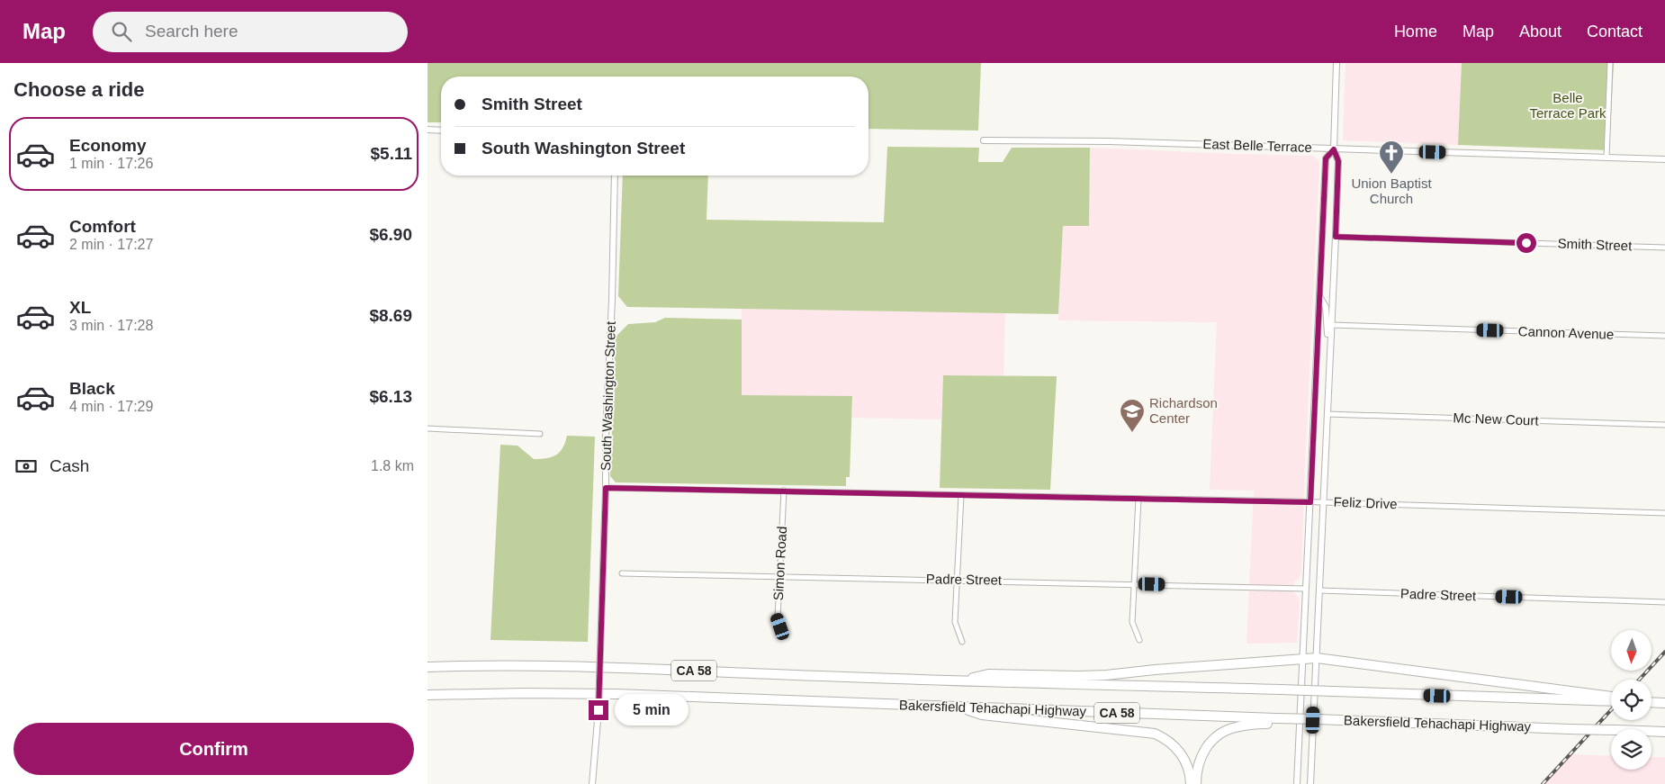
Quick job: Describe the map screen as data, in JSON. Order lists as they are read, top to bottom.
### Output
{
  "streets": {
    "highway": ["CA 58", "Bakersfield Tehachapi Highway"],
    "street": [
      "East Belle Terrace",
      "Smith Street",
      "Cannon Avenue",
      "South Washington Street",
      "Mc New Court",
      "Feliz Drive",
      "Simon Road",
      "Padre Street"
    ]
  },
  "crossings": [
    ["South Washington Street", "Feliz Drive"],
    ["Feliz Drive", "Simon Road"],
    ["Simon Road", "Padre Street"]
  ],
  "parks": ["Belle Terrace Park"],
  "places": {
    "church": ["Union Baptist Church"],
    "school or university": ["Richardson Center"]
  },
  "north": "bottom",
  "page": {
    "header": "Map",
    "search": "Search here",
    "nav": [
      "Home",
      "Map",
      "About",
      "Contact"
    ],
    "heading": "Choose a ride",
    "banner": ["Smith Street", "South Washington Street"],
    "list": [
      {
        "name": "Economy",
        "note": "1 min · 17:26",
        "value": "$5.11"
      },
      {
        "name": "Comfort",
        "note": "2 min · 17:27",
        "value": "$6.90"
      },
      {
        "name": "XL",
        "note": "3 min · 17:28",
        "value": "$8.69"
      },
      {
        "name": "Black",
        "note": "4 min · 17:29",
        "value": "$6.13"
      }
    ],
    "pay": ["Cash", "1.8 km"],
    "bubble": "5 min",
    "buttons": "Confirm"
  }
}
